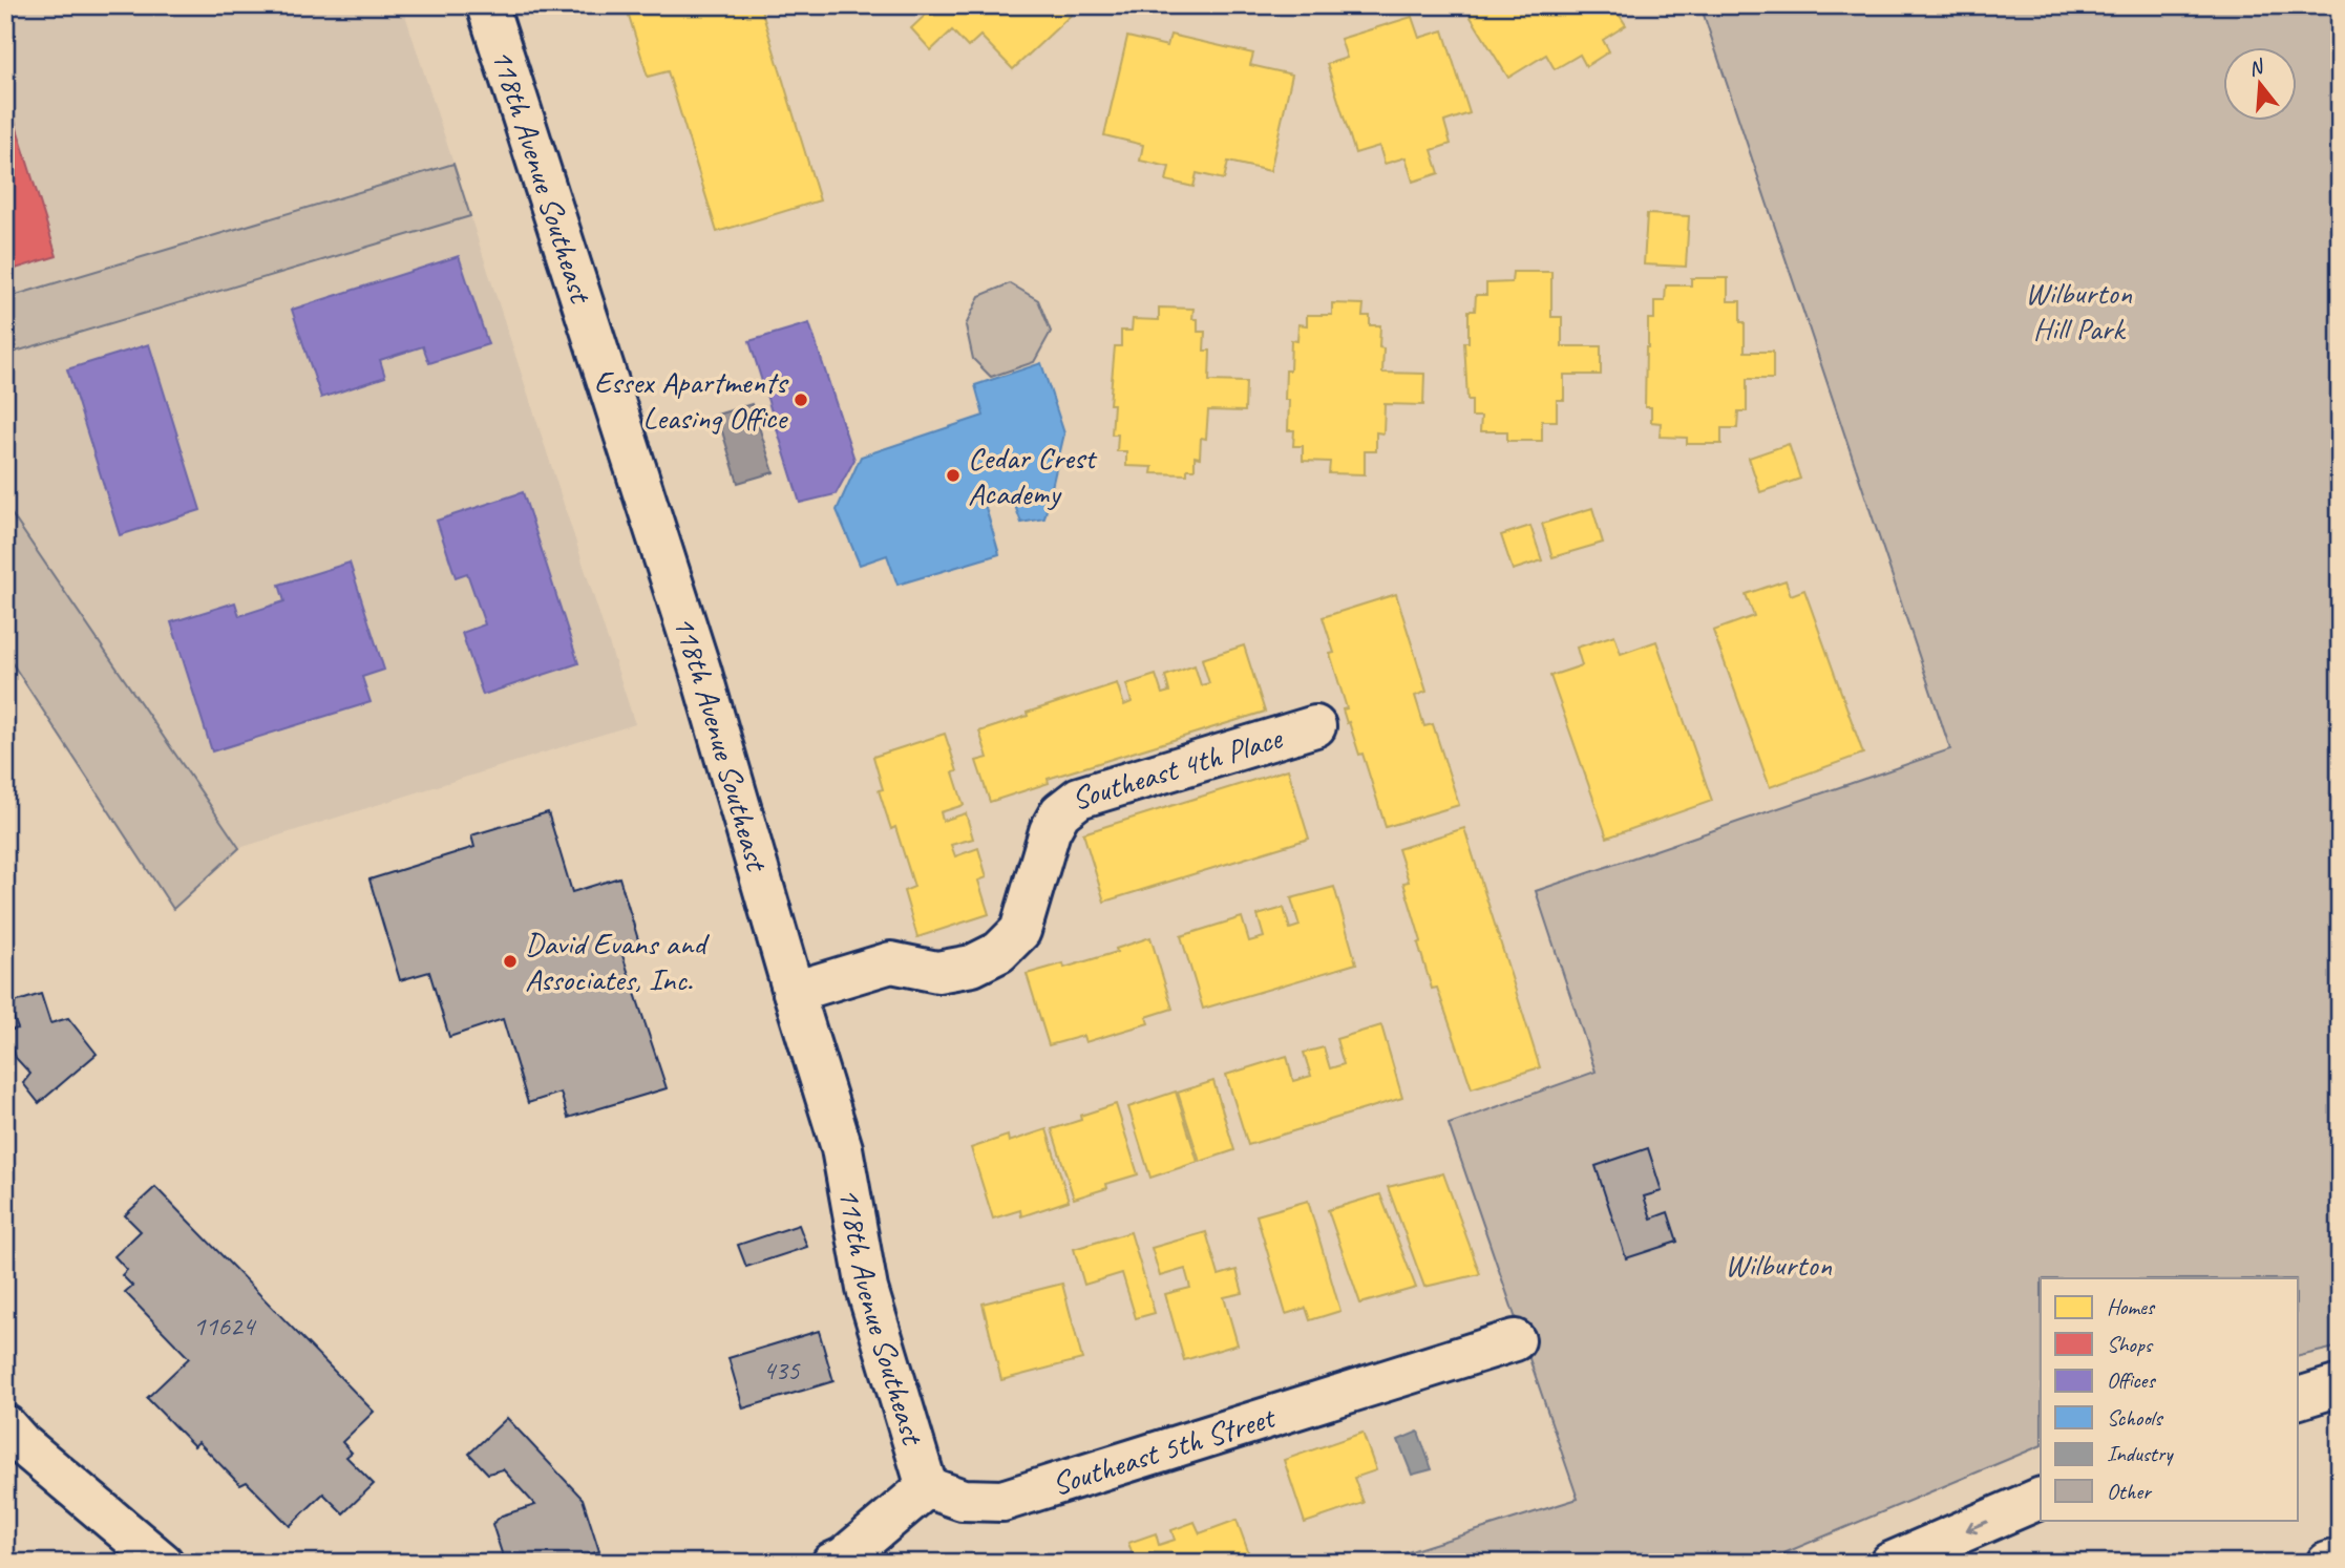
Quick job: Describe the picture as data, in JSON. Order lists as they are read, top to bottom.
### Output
{
  "streets": {
    "street": ["118th Avenue Southeast", "Southeast 4th Place", "Southeast 5th Street"]
  },
  "crossings": [
    ["118th Avenue Southeast", "Southeast 4th Place"],
    ["118th Avenue Southeast", "Southeast 5th Street"]
  ],
  "parks": ["Wilburton Hill Park", "Wilburton"],
  "places": ["Essex Apartments Leasing Office", "Cedar Crest Academy", "David Evans and Associates, Inc."],
  "house_numbers": ["11624", "435"],
  "legend": [
    "Homes",
    "Shops",
    "Offices",
    "Schools",
    "Industry",
    "Other"
  ],
  "north": "top"
}
